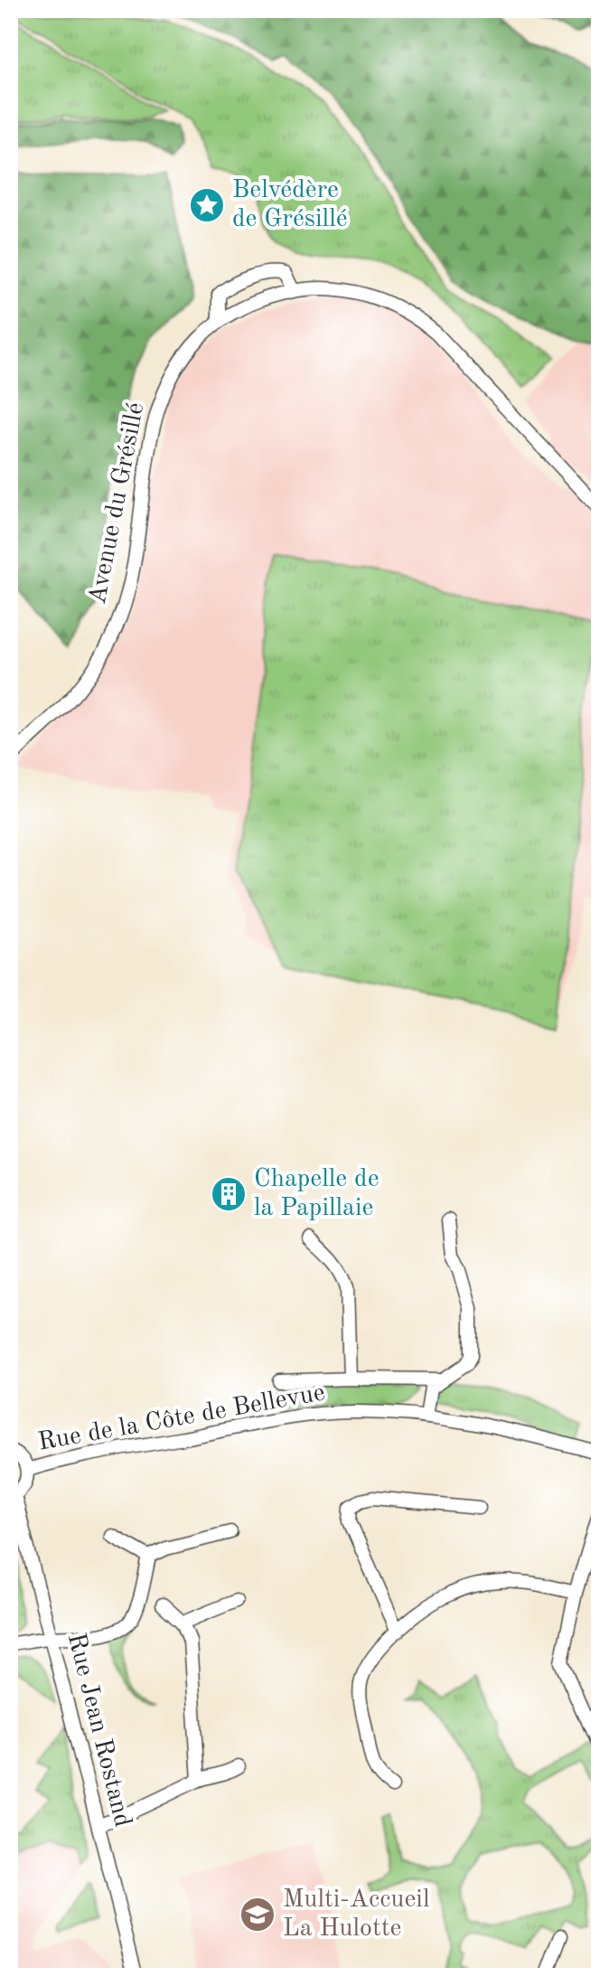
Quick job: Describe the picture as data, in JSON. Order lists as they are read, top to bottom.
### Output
{
  "streets": {
    "street": ["Avenue du Grésillé", "Rue de la Côte de Bellevue", "Rue Jean Rostand"]
  },
  "places": {
    "place": ["Belvédère de Grésillé"],
    "building": ["Chapelle de la Papillaie"],
    "school or university": ["Multi-Accueil La Hulotte"]
  }
}
